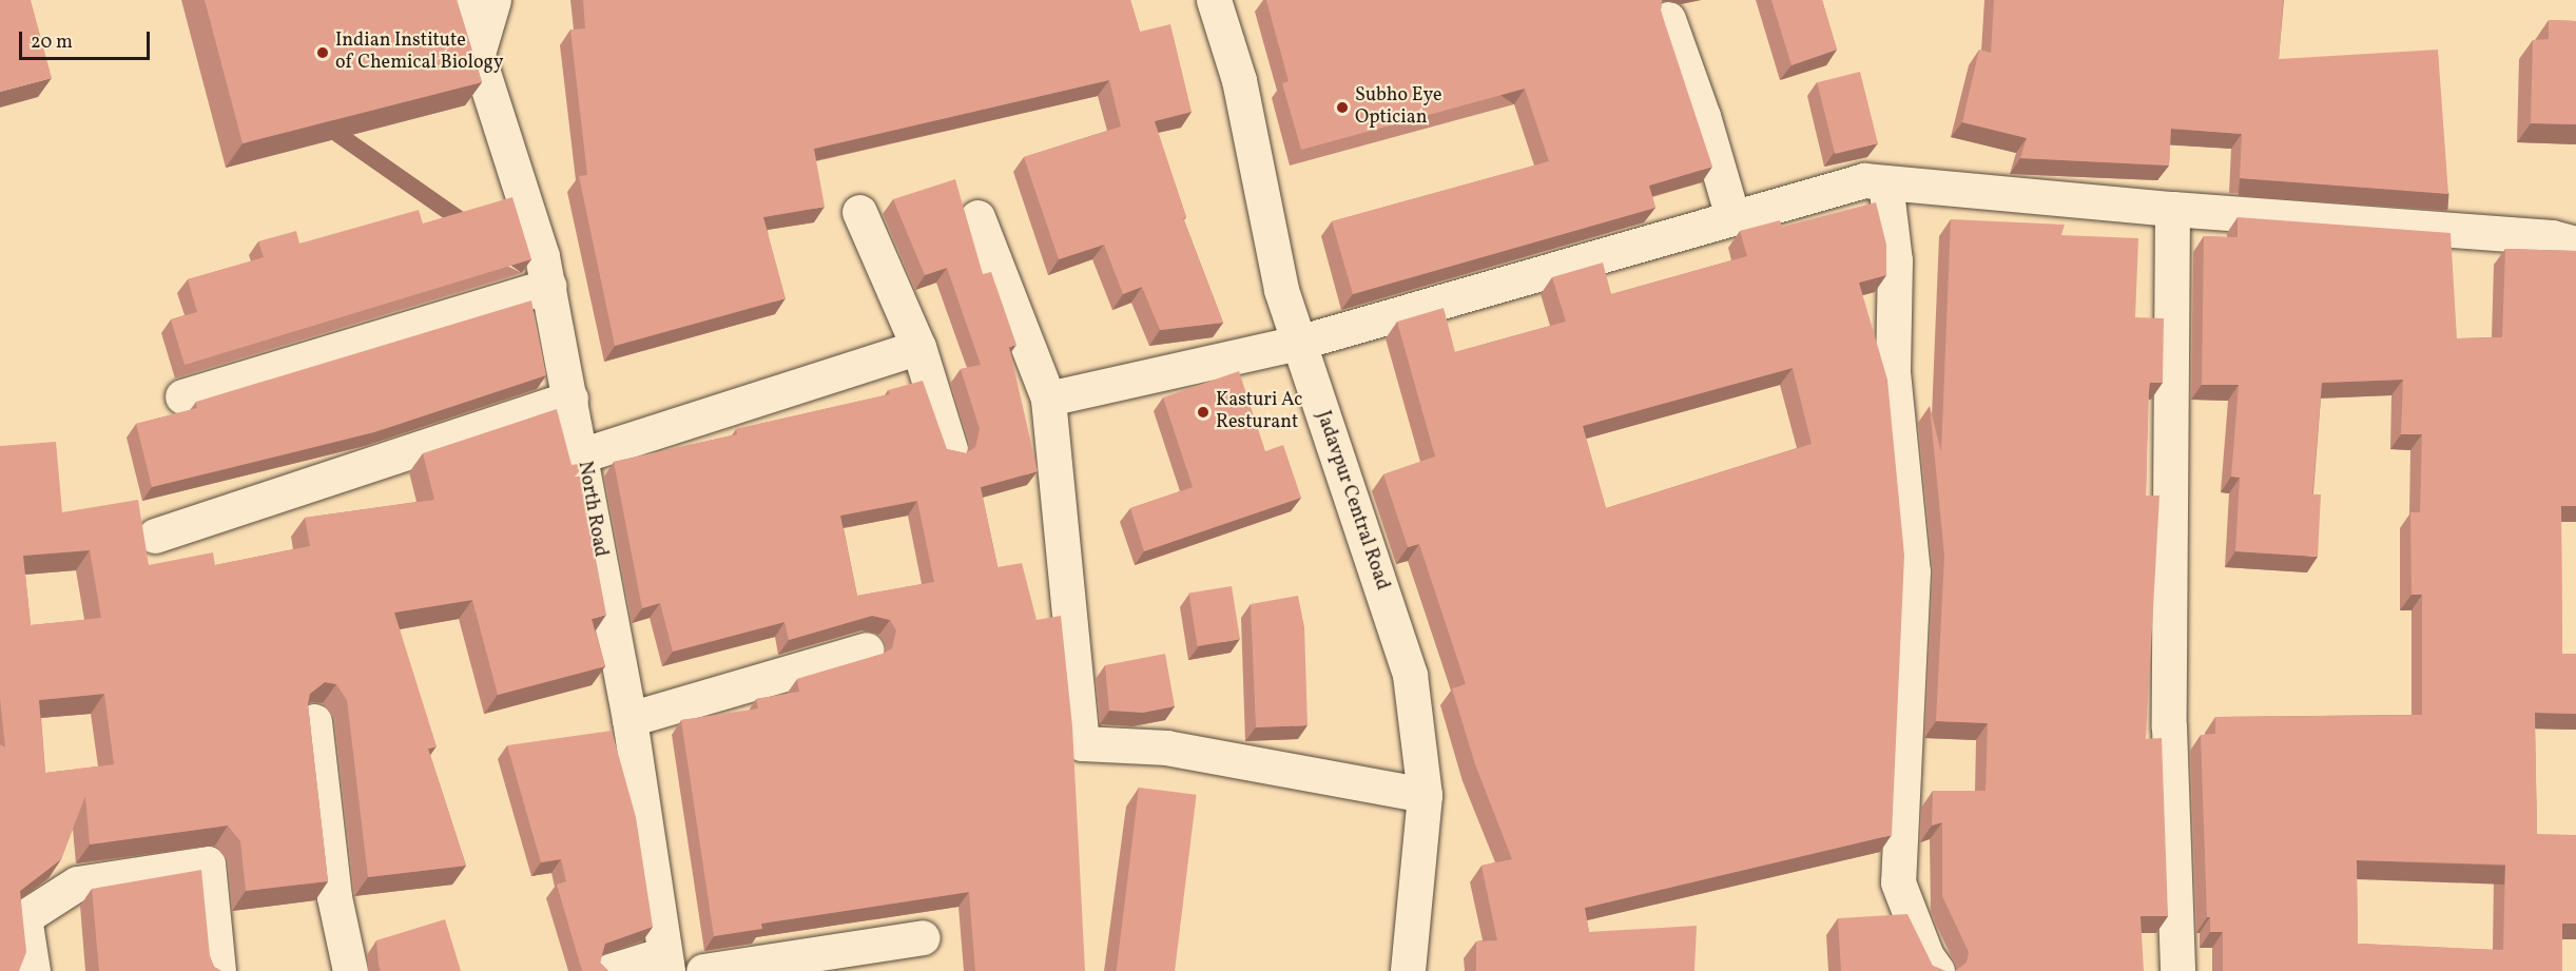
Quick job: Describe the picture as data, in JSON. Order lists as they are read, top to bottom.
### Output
{
  "streets": {
    "street": ["Jadavpur Central Road", "North Road"]
  },
  "places": ["Indian Institute of Chemical Biology", "Subho Eye Optician", "Kasturi Ac Resturant"],
  "scale_bar": "20 m"
}
